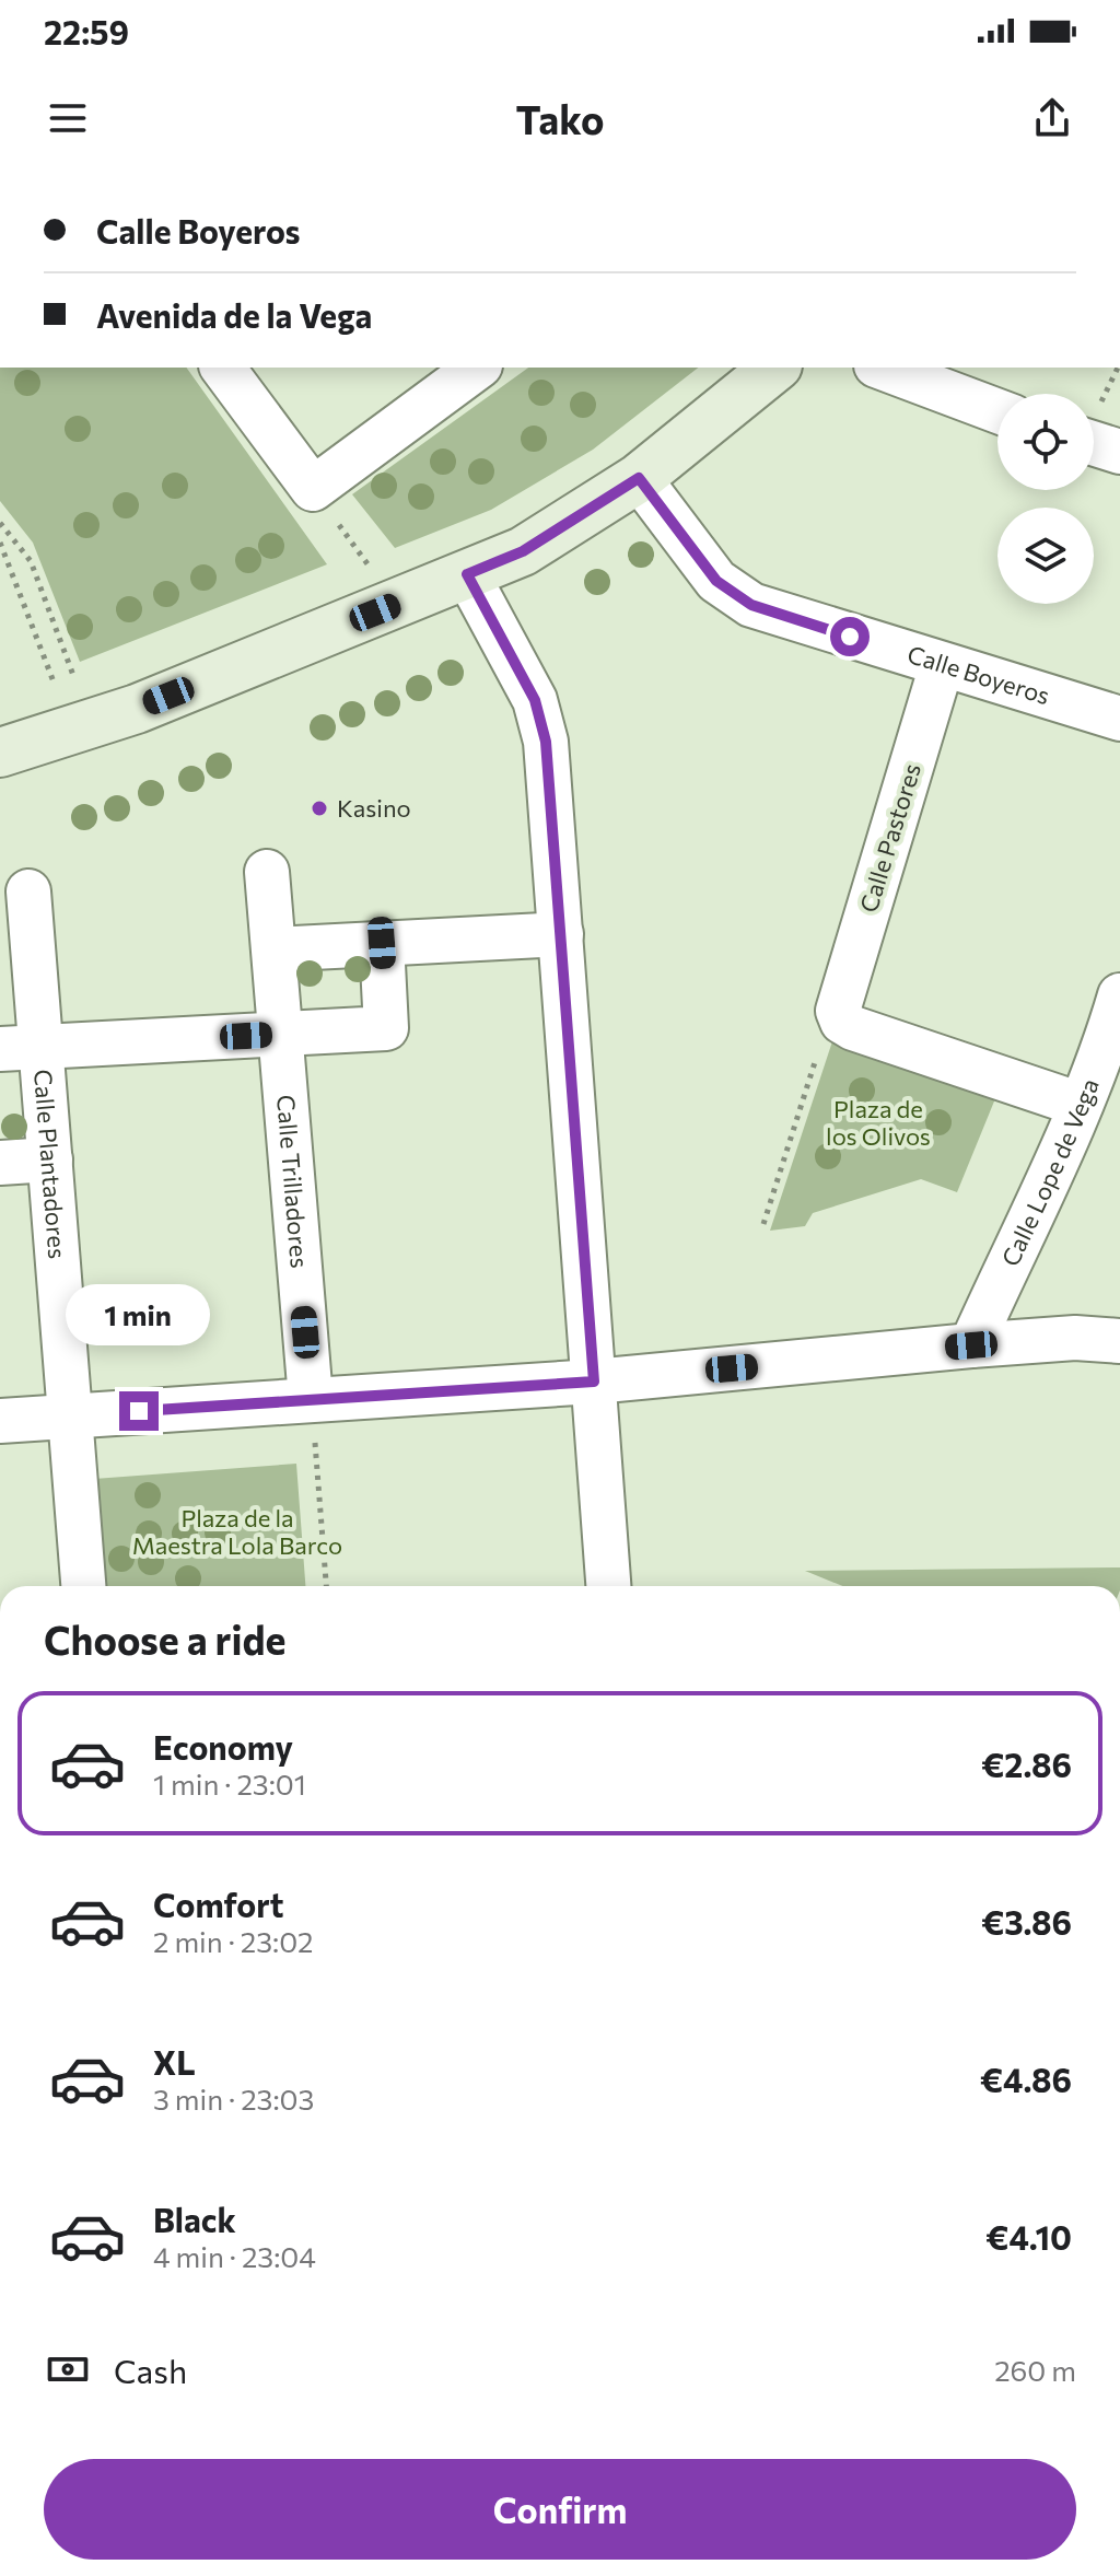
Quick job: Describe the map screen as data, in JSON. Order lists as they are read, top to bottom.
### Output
{
  "streets": {
    "street": [
      "Calle Boyeros",
      "Calle Pastores",
      "Calle Plantadores",
      "Calle Lope de Vega",
      "Calle Trilladores"
    ]
  },
  "crossings": [
    ["Calle Boyeros", "Calle Pastores"]
  ],
  "parks": ["Plaza de los Olivos", "Plaza de la Maestra Lola Barco"],
  "places": ["Kasino"],
  "page": {
    "status": "22:59",
    "header": "Tako",
    "banner": ["Calle Boyeros", "Avenida de la Vega"],
    "bubble": "1 min",
    "heading": "Choose a ride",
    "list": [
      {
        "name": "Economy",
        "note": "1 min · 23:01",
        "value": "€2.86"
      },
      {
        "name": "Comfort",
        "note": "2 min · 23:02",
        "value": "€3.86"
      },
      {
        "name": "XL",
        "note": "3 min · 23:03",
        "value": "€4.86"
      },
      {
        "name": "Black",
        "note": "4 min · 23:04",
        "value": "€4.10"
      }
    ],
    "pay": ["Cash", "260 m"],
    "buttons": "Confirm"
  }
}
